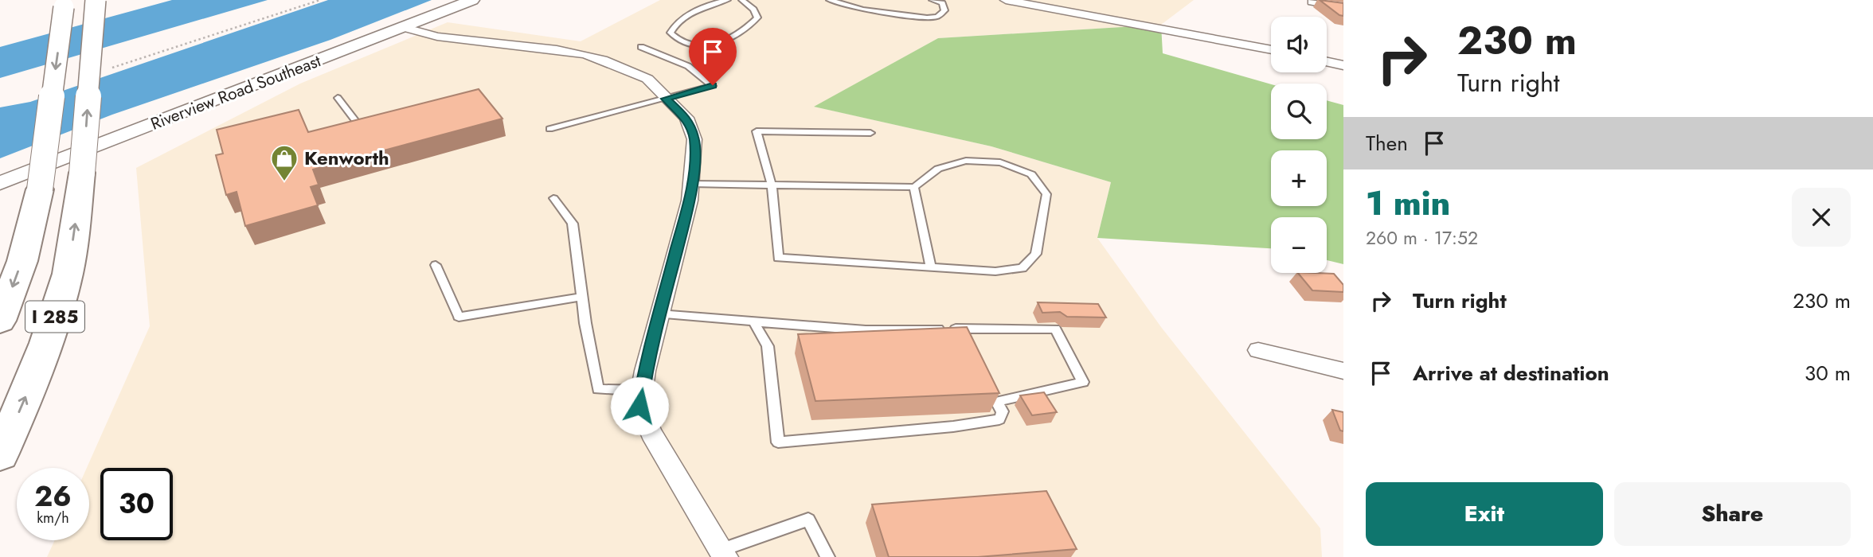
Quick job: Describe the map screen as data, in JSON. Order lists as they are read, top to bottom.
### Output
{
  "streets": {
    "highway": ["I 285"],
    "street": ["Riverview Road Southeast"]
  },
  "places": {
    "shop": ["Kenworth"]
  },
  "page": {
    "turn": ["230 m", "Turn right"],
    "map_buttons": ["+", "−"],
    "then": "Then",
    "heading": ["1 min", "260 m · 17:52"],
    "list": [
      {
        "name": "Turn right",
        "value": "230 m"
      },
      {
        "name": "Arrive at destination",
        "value": "30 m"
      }
    ],
    "speed": "26 km/h",
    "limit": "30",
    "buttons": ["Exit", "Share"]
  }
}
